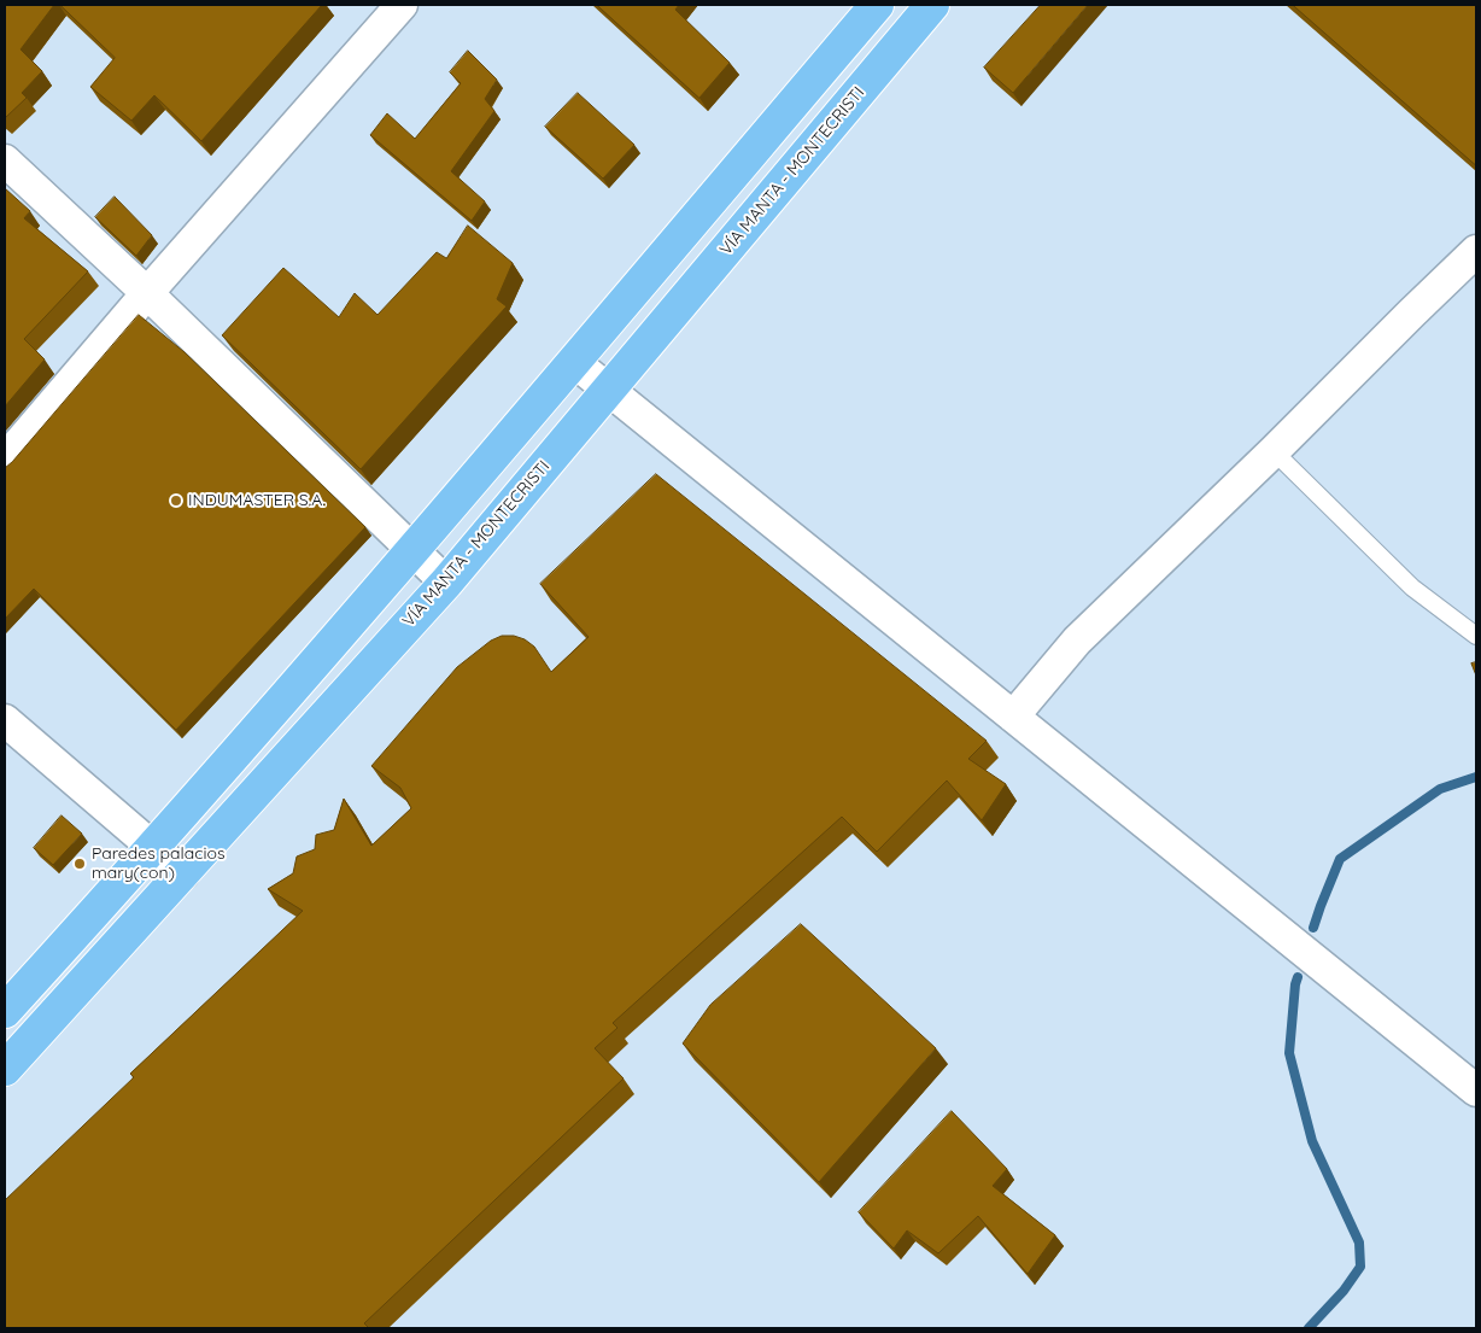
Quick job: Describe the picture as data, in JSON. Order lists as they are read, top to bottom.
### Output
{
  "streets": {
    "main road": ["VÍA MANTA - MONTECRISTI"]
  },
  "places": ["INDUMASTER S.A.", "Paredes palacios mary(con)"]
}
